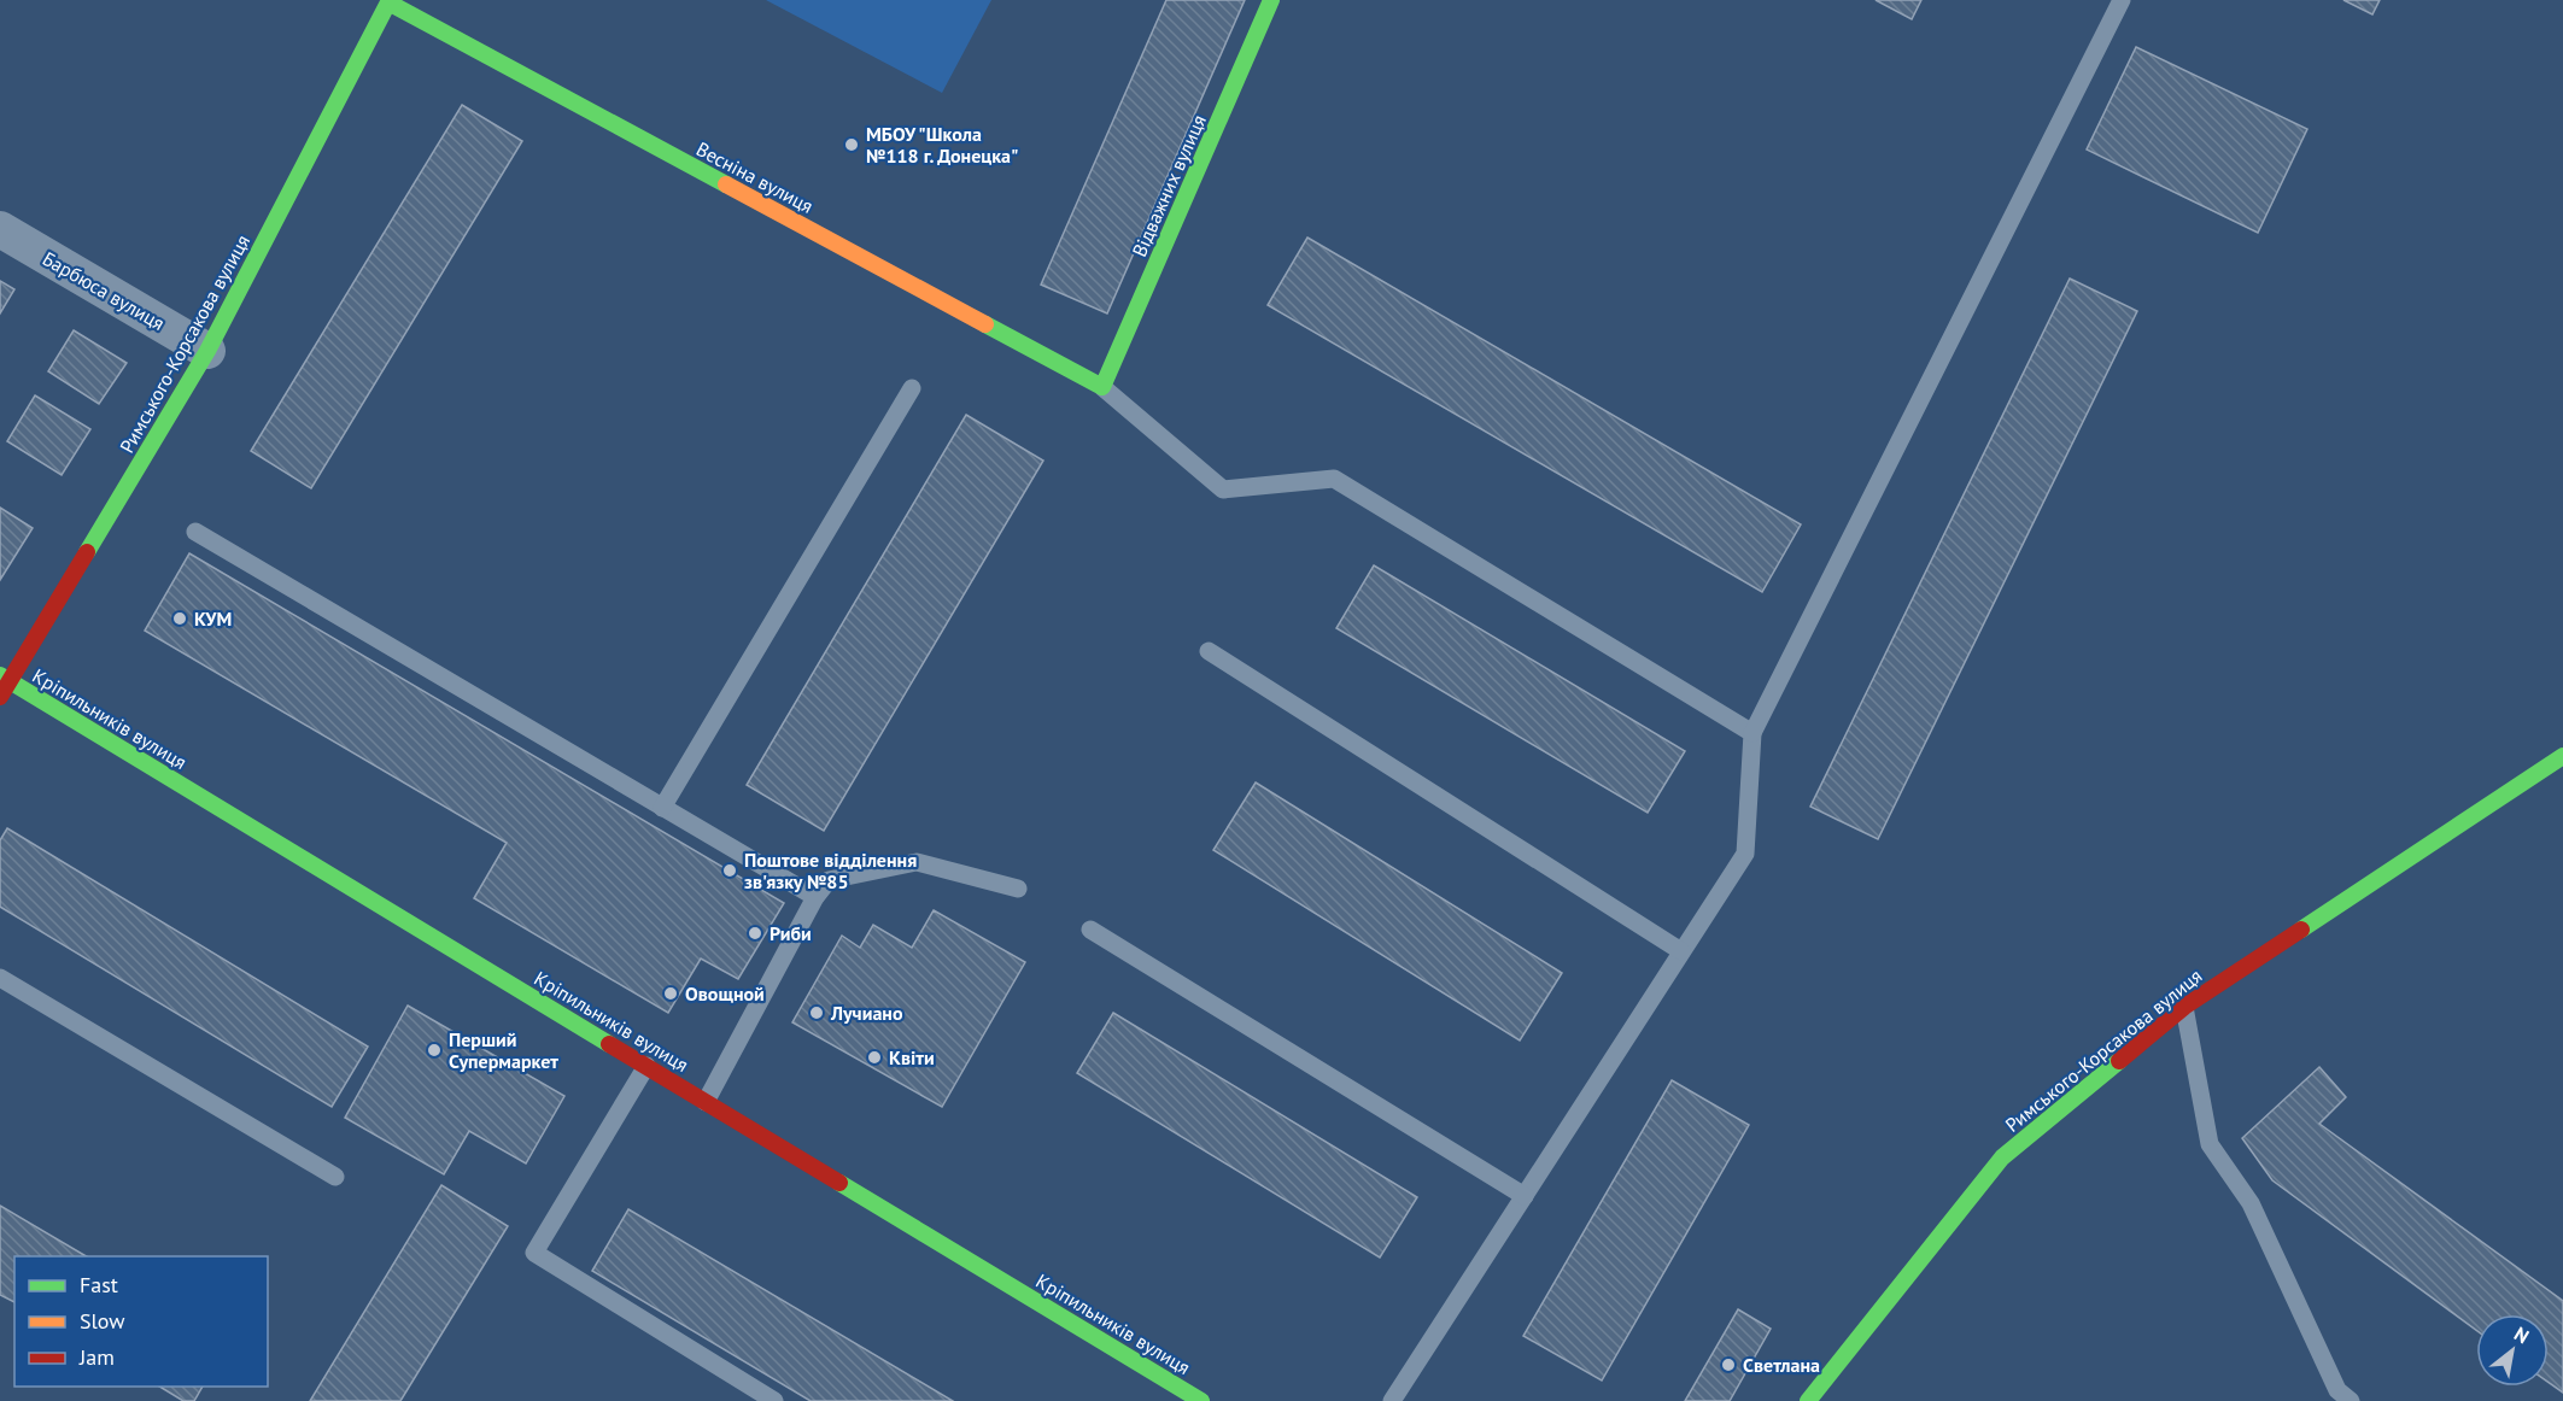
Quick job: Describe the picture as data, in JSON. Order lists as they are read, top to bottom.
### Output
{
  "streets": {
    "street": [
      "Весніна вулиця",
      "Відважних вулиця",
      "Барбюса вулиця",
      "Римського-Корсакова вулиця",
      "Кріпильників вулиця"
    ]
  },
  "crossings": [
    ["Весніна вулиця", "Відважних вулиця"],
    ["Весніна вулиця", "Римського-Корсакова вулиця"],
    ["Барбюса вулиця", "Римського-Корсакова вулиця"],
    ["Римського-Корсакова вулиця", "Кріпильників вулиця"]
  ],
  "places": [
    "МБОУ \"Школа №118 г. Донецка\"",
    "КУМ",
    "Поштове відділення зв'язку №85",
    "Риби",
    "Овощной",
    "Лучиано",
    "Перший Супермаркет",
    "Квіти",
    "Светлана"
  ],
  "legend": ["Fast", "Slow", "Jam"],
  "north": "top right"
}
